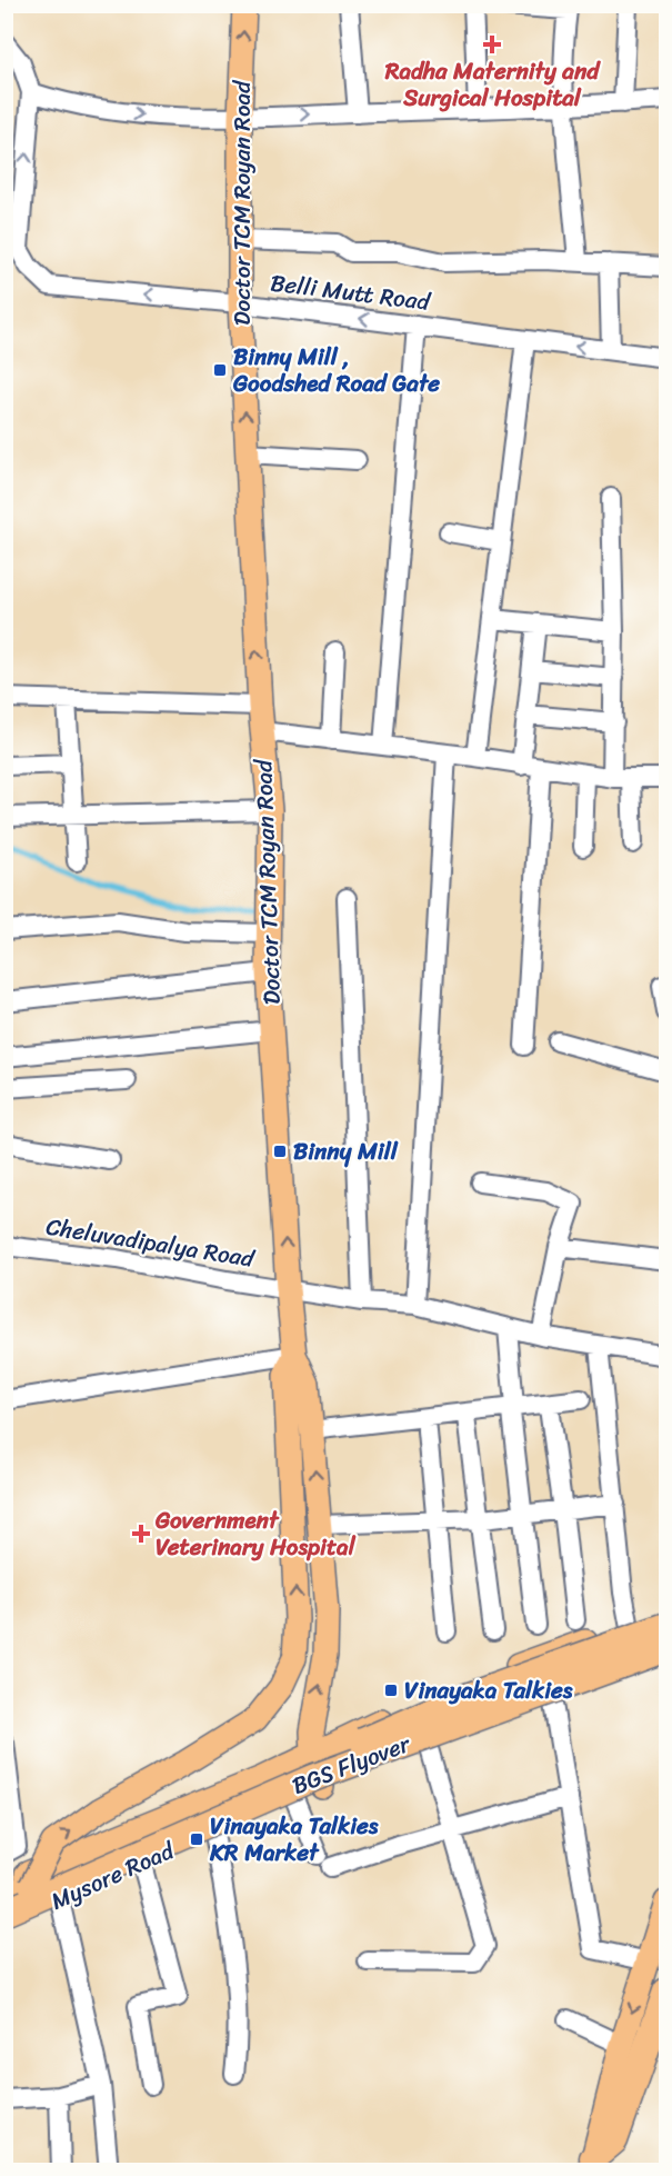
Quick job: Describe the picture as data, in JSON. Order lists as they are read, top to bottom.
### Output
{
  "streets": {
    "highway": ["BGS Flyover"],
    "main road": ["Doctor TCM Royan Road", "Mysore Road"],
    "street": ["Belli Mutt Road", "Cheluvadipalya Road"]
  },
  "crossings": [
    ["Doctor TCM Royan Road", "Belli Mutt Road"],
    ["Doctor TCM Royan Road", "Cheluvadipalya Road"],
    ["Doctor TCM Royan Road", "Mysore Road"],
    ["BGS Flyover", "Mysore Road"]
  ],
  "one_way": ["Doctor TCM Royan Road"],
  "places": {
    "health": ["Radha Maternity and Surgical Hospital", "Government Veterinary Hospital"],
    "transit": [
      "Binny Mill , Goodshed Road Gate",
      "Binny Mill",
      "Vinayaka Talkies",
      "Vinayaka Talkies KR Market"
    ]
  }
}
